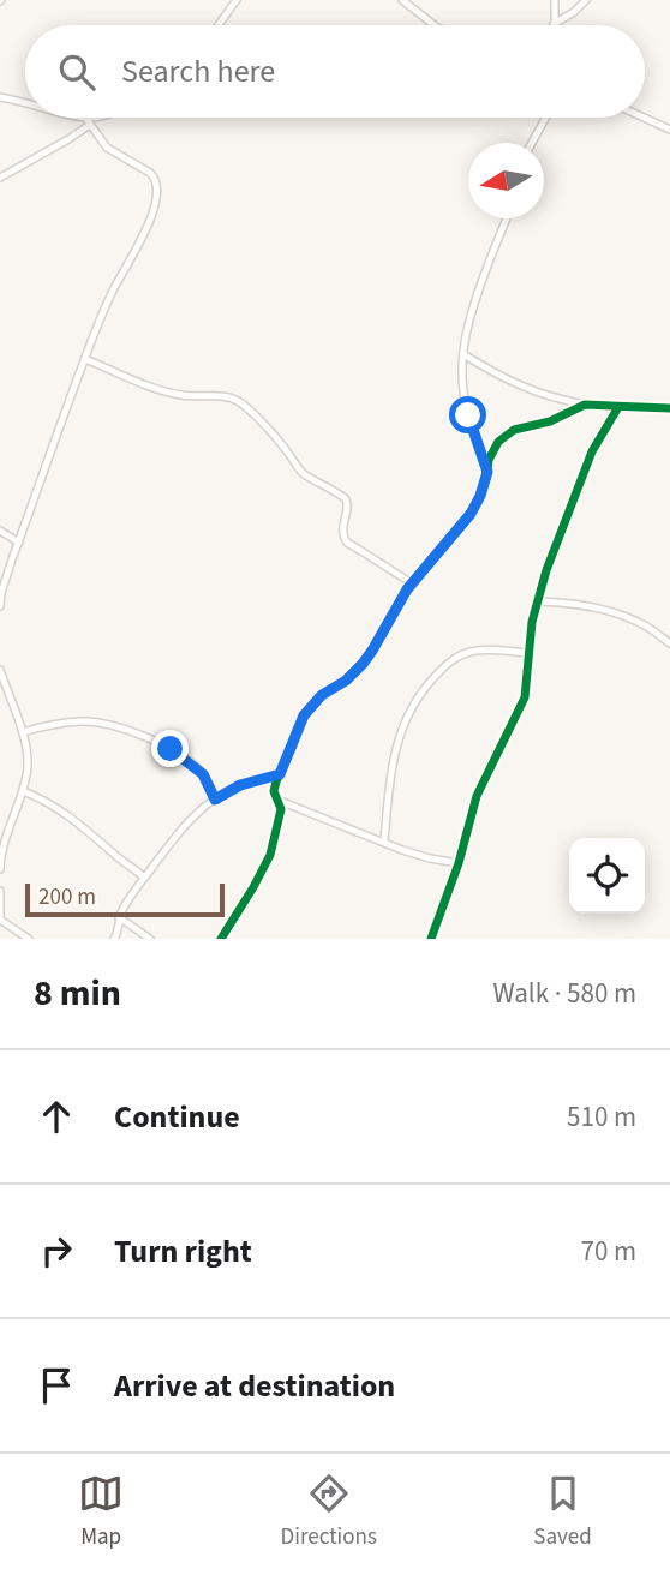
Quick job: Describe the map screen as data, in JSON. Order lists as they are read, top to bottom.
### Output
{
  "scale_bar": "200 m",
  "north": "left",
  "page": {
    "search": "Search here",
    "scale": "200 m",
    "heading": ["8 min", "Walk · 580 m"],
    "list": [
      ["Continue", "510 m"],
      ["Turn right", "70 m"],
      "Arrive at destination"
    ],
    "nav": ["Map", "Directions", "Saved"]
  }
}
